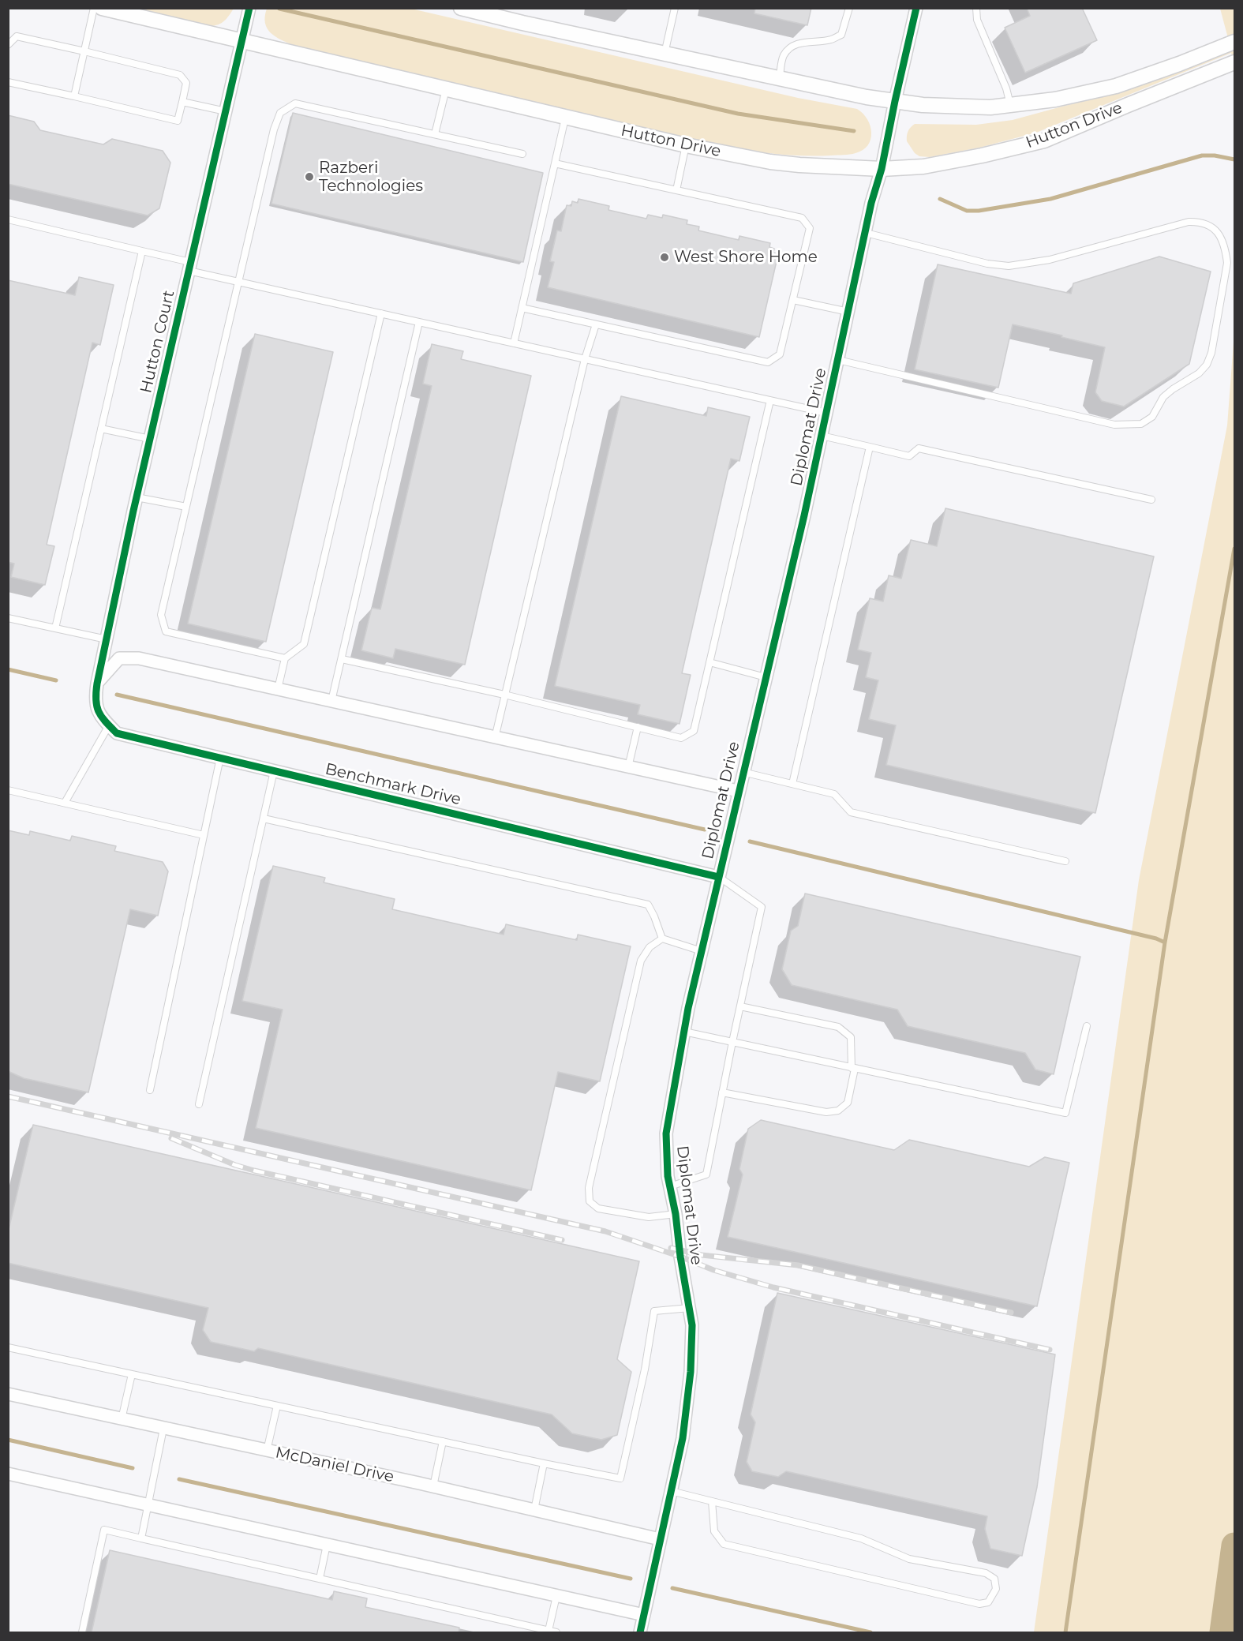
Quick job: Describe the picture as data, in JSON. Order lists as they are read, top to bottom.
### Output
{
  "streets": {
    "street": [
      "Hutton Drive",
      "Hutton Court",
      "Diplomat Drive",
      "Benchmark Drive",
      "McDaniel Drive"
    ]
  },
  "crossings": [
    ["Hutton Drive", "Hutton Court"],
    ["Hutton Drive", "Diplomat Drive"],
    ["Diplomat Drive", "Benchmark Drive"],
    ["Diplomat Drive", "McDaniel Drive"]
  ],
  "places": ["Razberi Technologies", "West Shore Home"]
}
